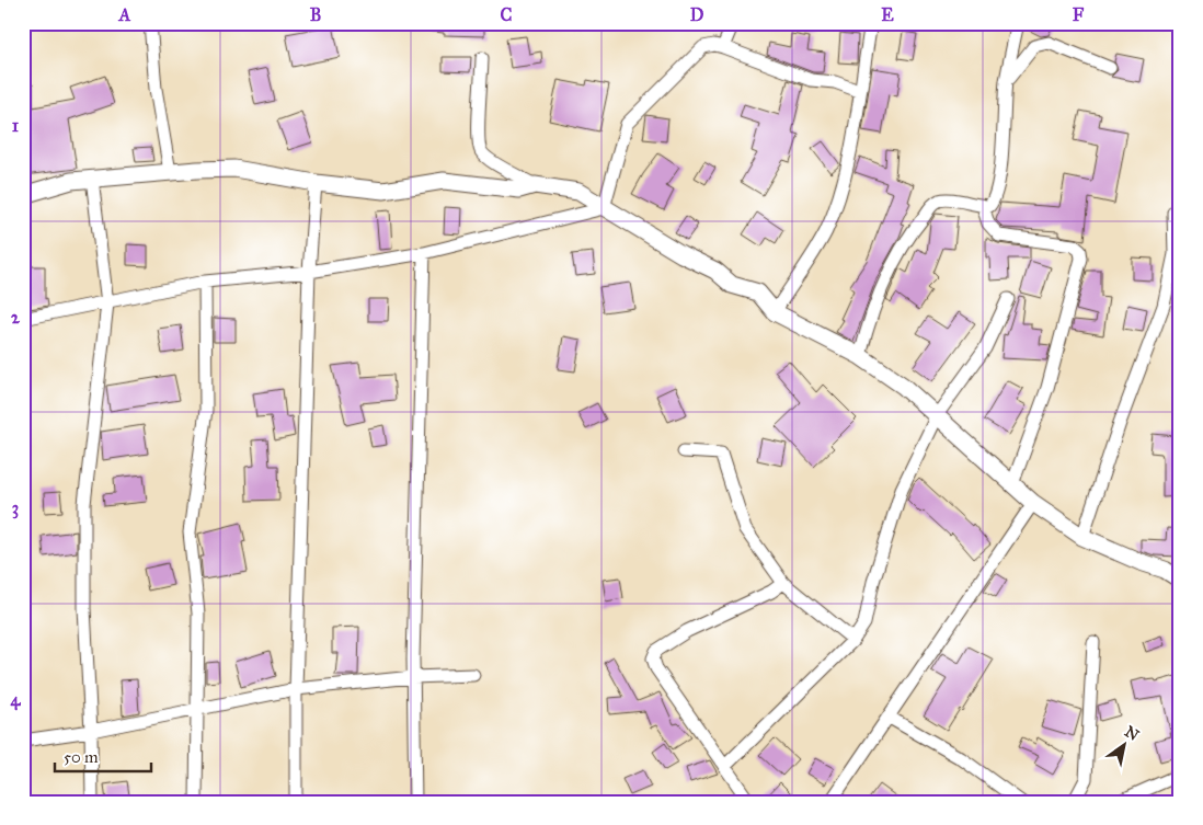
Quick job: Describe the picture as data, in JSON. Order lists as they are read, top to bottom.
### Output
{
  "scale_bar": "50 m",
  "north": "top right",
  "grid": {
    "columns": [
      "A",
      "B",
      "C",
      "D",
      "E",
      "F"
    ],
    "rows": [
      "1",
      "2",
      "3",
      "4"
    ]
  }
}
